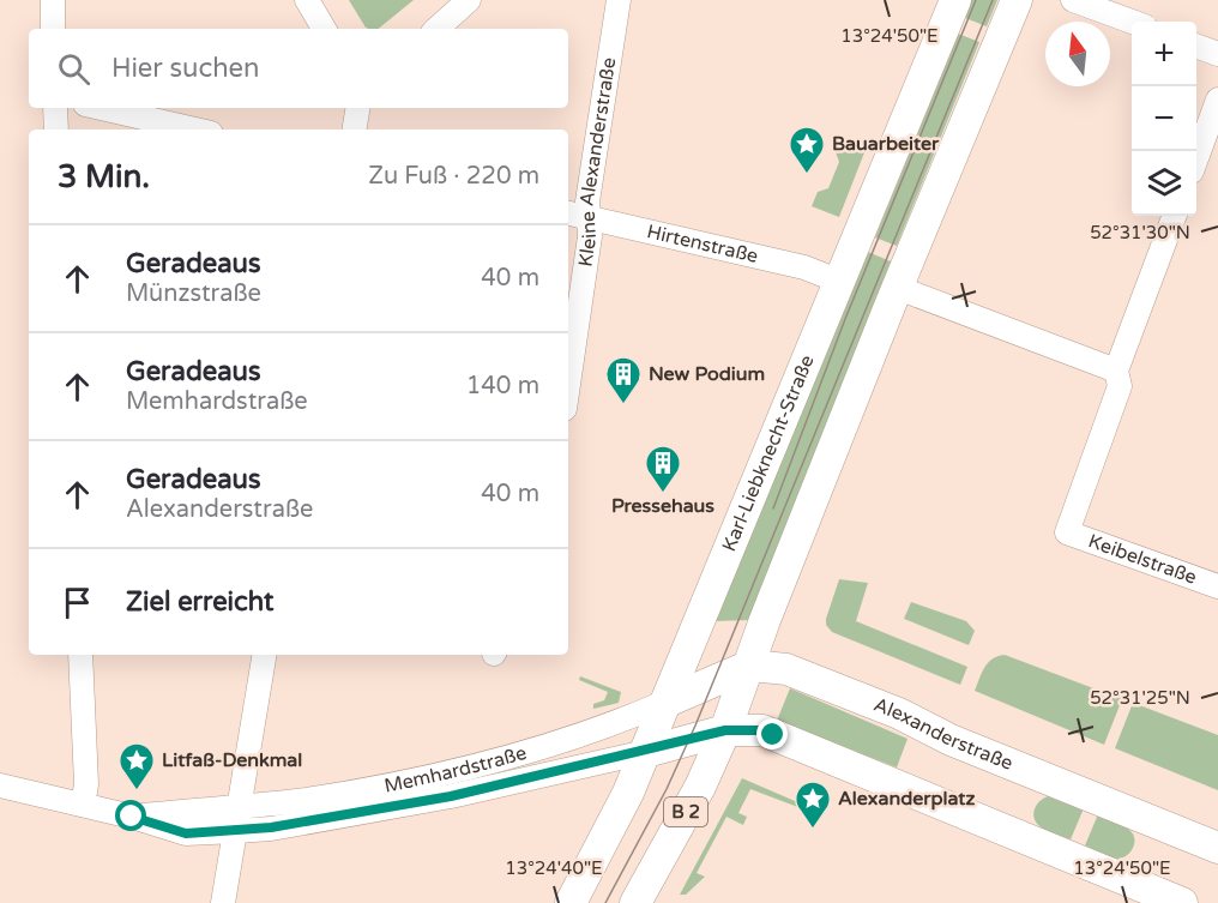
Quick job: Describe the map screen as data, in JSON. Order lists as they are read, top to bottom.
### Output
{
  "streets": {
    "main road": ["Karl-Liebknecht-Straße", "Alexanderstraße", "B 2"],
    "street": [
      "Kleine Alexanderstraße",
      "Hirtenstraße",
      "Keibelstraße",
      "Memhardstraße"
    ]
  },
  "crossings": [
    ["Kleine Alexanderstraße", "Hirtenstraße"],
    ["Hirtenstraße", "Karl-Liebknecht-Straße"],
    ["Karl-Liebknecht-Straße", "Alexanderstraße"],
    ["Karl-Liebknecht-Straße", "Memhardstraße"],
    ["Alexanderstraße", "Memhardstraße"]
  ],
  "places": {
    "place": ["Bauarbeiter", "Litfaß-Denkmal", "Alexanderplatz"],
    "building": ["New Podium", "Pressehaus"]
  },
  "north": "top",
  "page": {
    "map_buttons": ["+", "−"],
    "search": "Hier suchen",
    "heading": ["3 Min.", "Zu Fuß · 220 m"],
    "list": [
      ["Geradeaus", "Münzstraße", "40 m"],
      ["Geradeaus", "Memhardstraße", "140 m"],
      ["Geradeaus", "Alexanderstraße", "40 m"],
      "Ziel erreicht"
    ]
  },
  "coordinates": [
    "13°24'50\"E",
    "52°31'30\"N",
    "52°31'25\"N",
    "13°24'40\"E"
  ]
}
